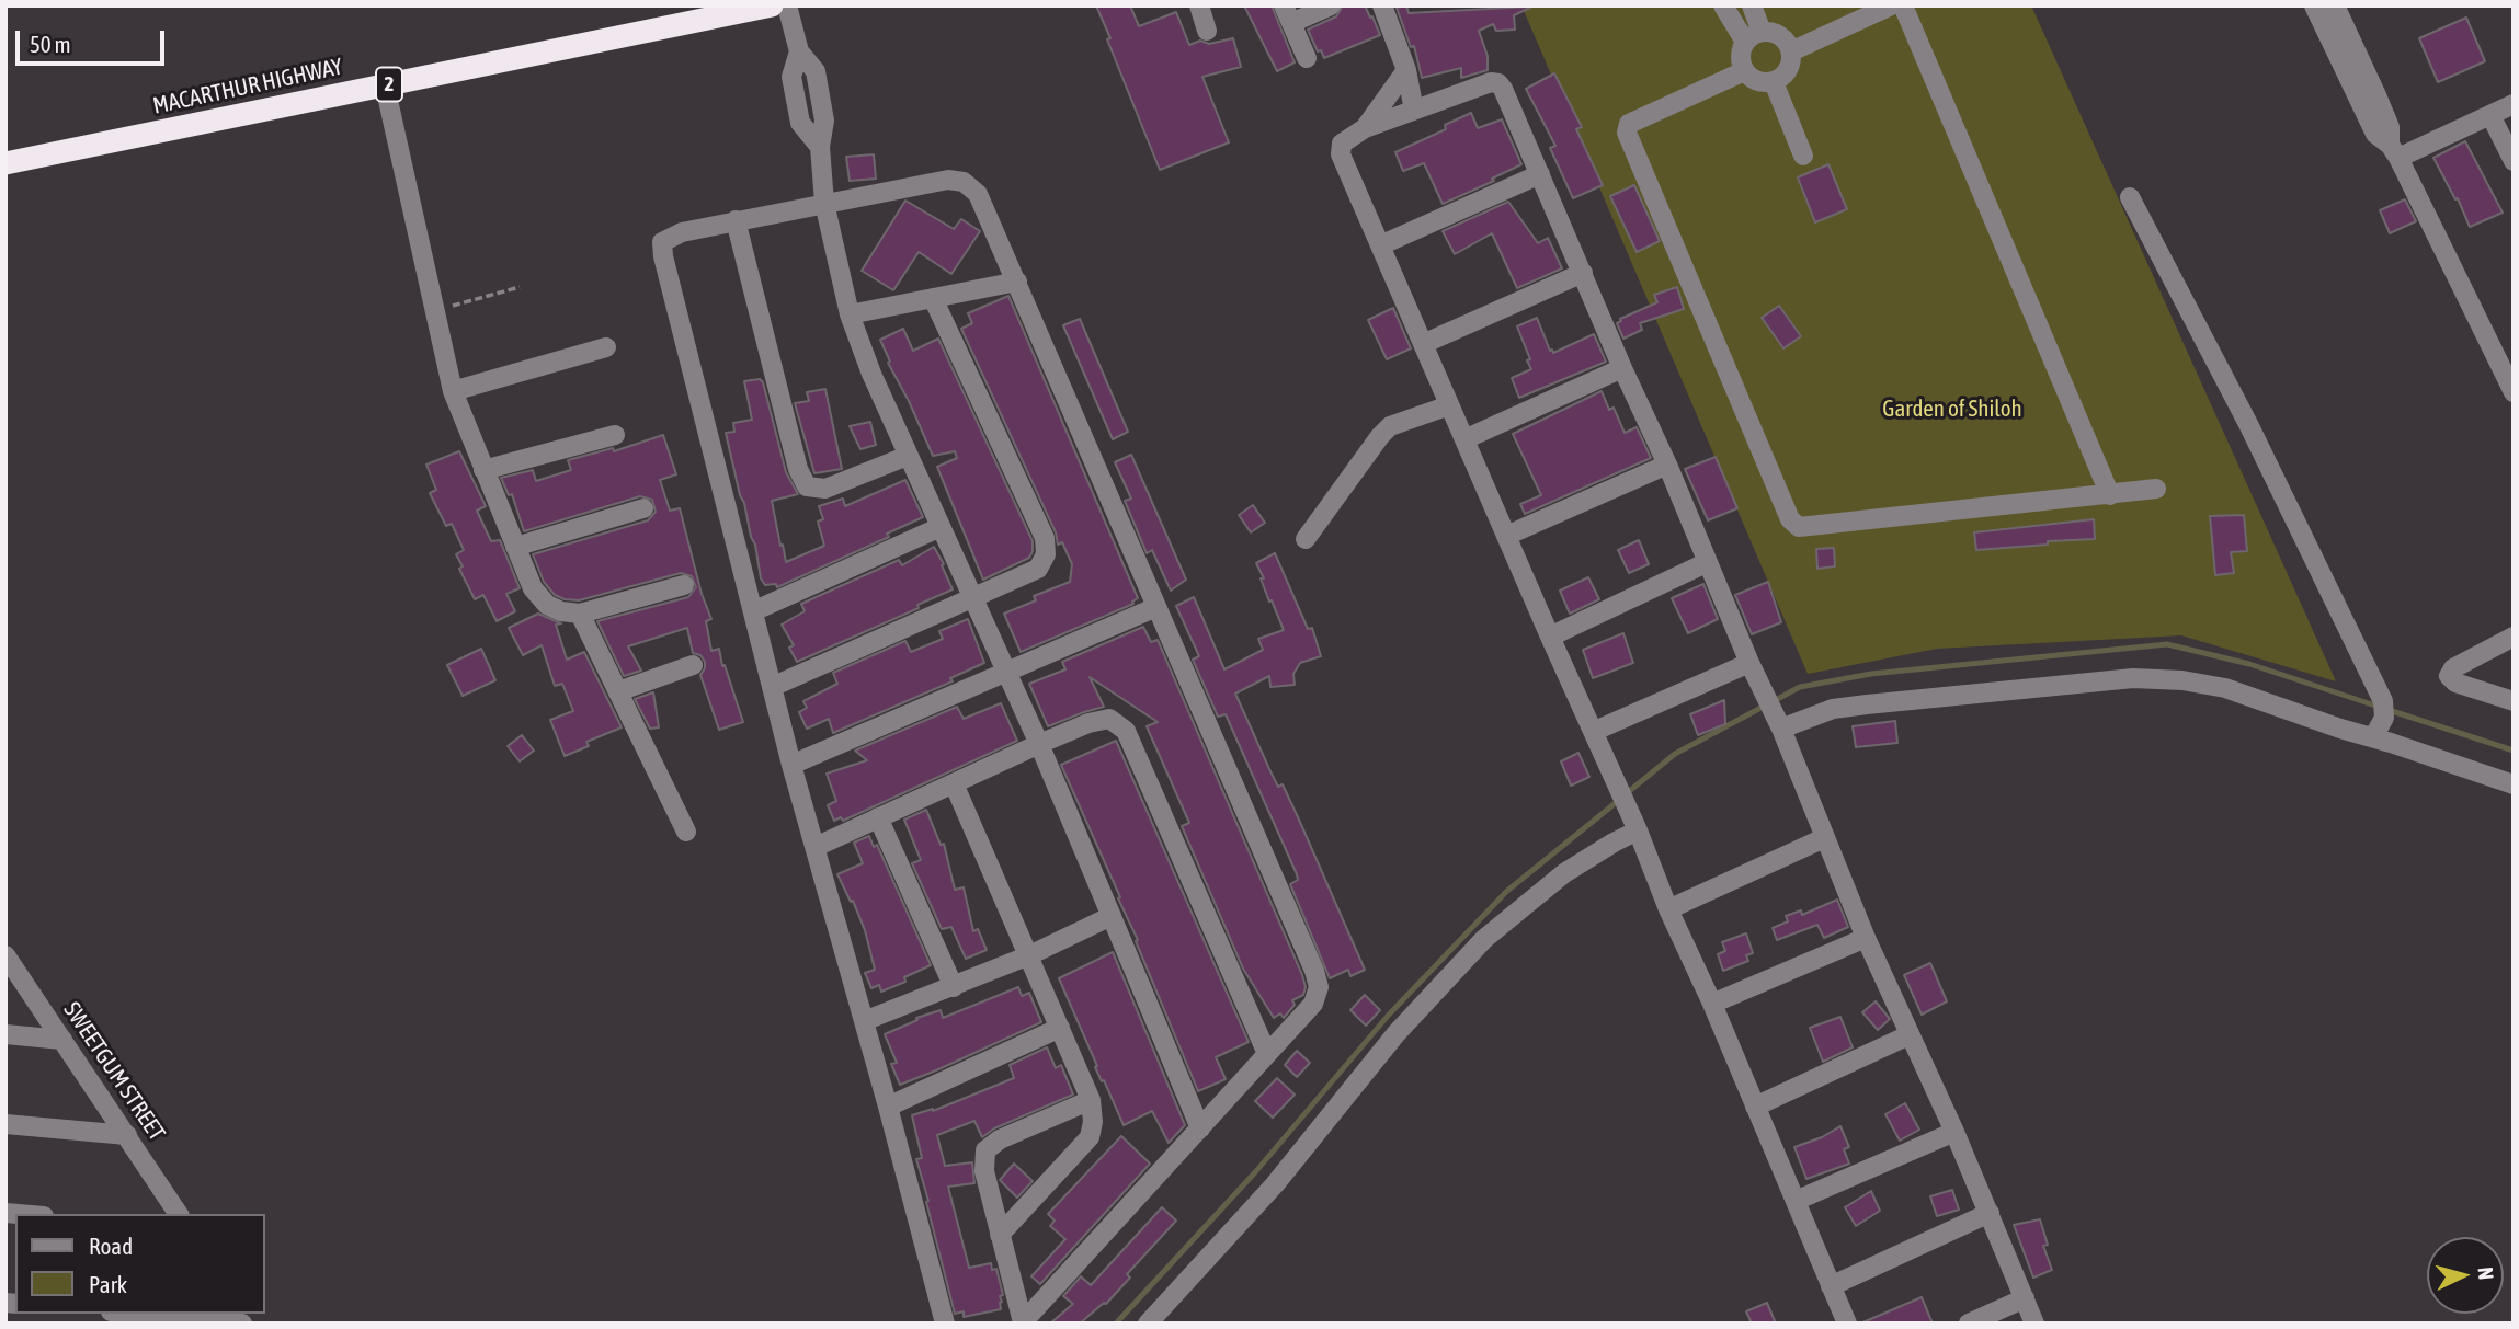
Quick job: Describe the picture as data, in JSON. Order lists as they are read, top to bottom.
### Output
{
  "streets": {
    "highway": ["2", "MACARTHUR HIGHWAY"],
    "street": ["SWEETGUM STREET"]
  },
  "parks": ["Garden of Shiloh"],
  "legend": ["Road", "Park"],
  "scale_bar": "50 m",
  "north": "right"
}
